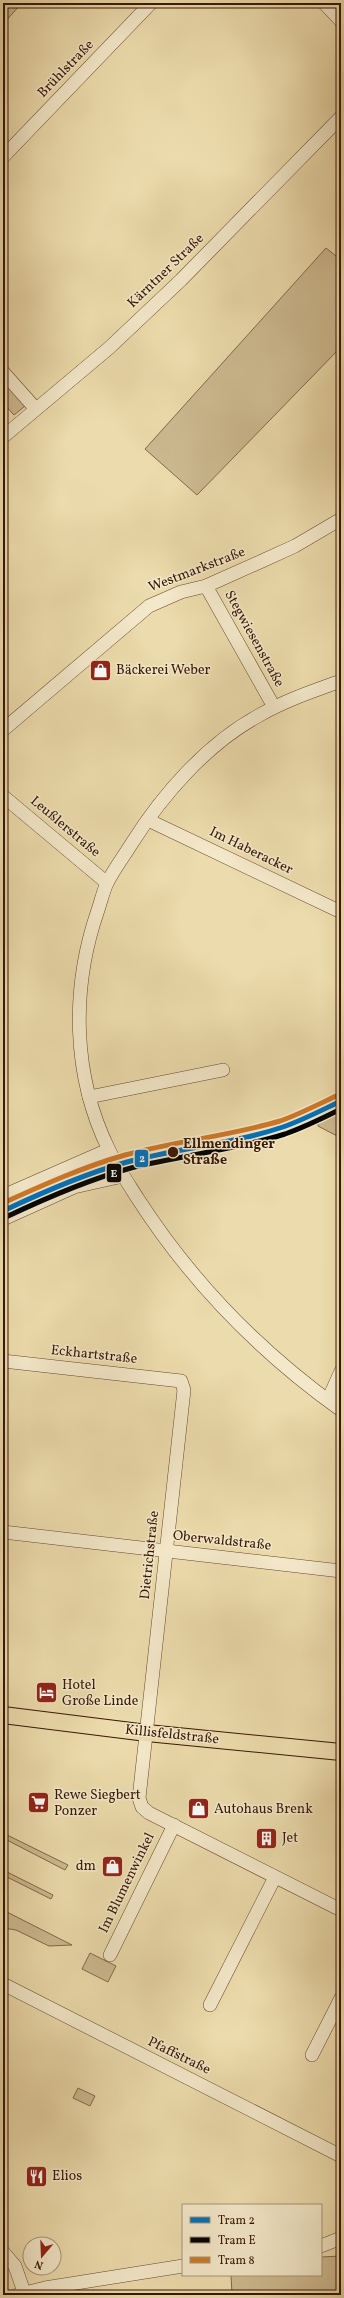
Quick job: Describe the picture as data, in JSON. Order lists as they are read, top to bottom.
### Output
{
  "streets": {
    "main road": ["Killisfeldstraße"],
    "street": [
      "Brühlstraße",
      "Kärntner Straße",
      "Westmarkstraße",
      "Stegwiesenstraße",
      "Leußlerstraße",
      "Im Haberacker",
      "Eckhartstraße",
      "Oberwaldstraße",
      "Dietrichstraße",
      "Im Blumenwinkel",
      "Pfaffstraße"
    ]
  },
  "crossings": [
    ["Westmarkstraße", "Stegwiesenstraße"],
    ["Eckhartstraße", "Dietrichstraße"],
    ["Oberwaldstraße", "Dietrichstraße"],
    ["Dietrichstraße", "Killisfeldstraße"],
    ["Dietrichstraße", "Im Blumenwinkel"],
    ["Killisfeldstraße", "Im Blumenwinkel"]
  ],
  "places": {
    "shop": ["Bäckerei Weber", "Autohaus Brenk", "dm"],
    "other": ["Ellmendinger Straße"],
    "hotel": ["Hotel Große Linde"],
    "supermarket": ["Rewe Siegbert Ponzer"],
    "building": ["Jet"],
    "restaurant": ["Elios"]
  },
  "lines": ["tram line 8", "tram line 2", "tram line E"],
  "legend": ["Tram 2", "Tram E", "Tram 8"],
  "north": "bottom"
}
